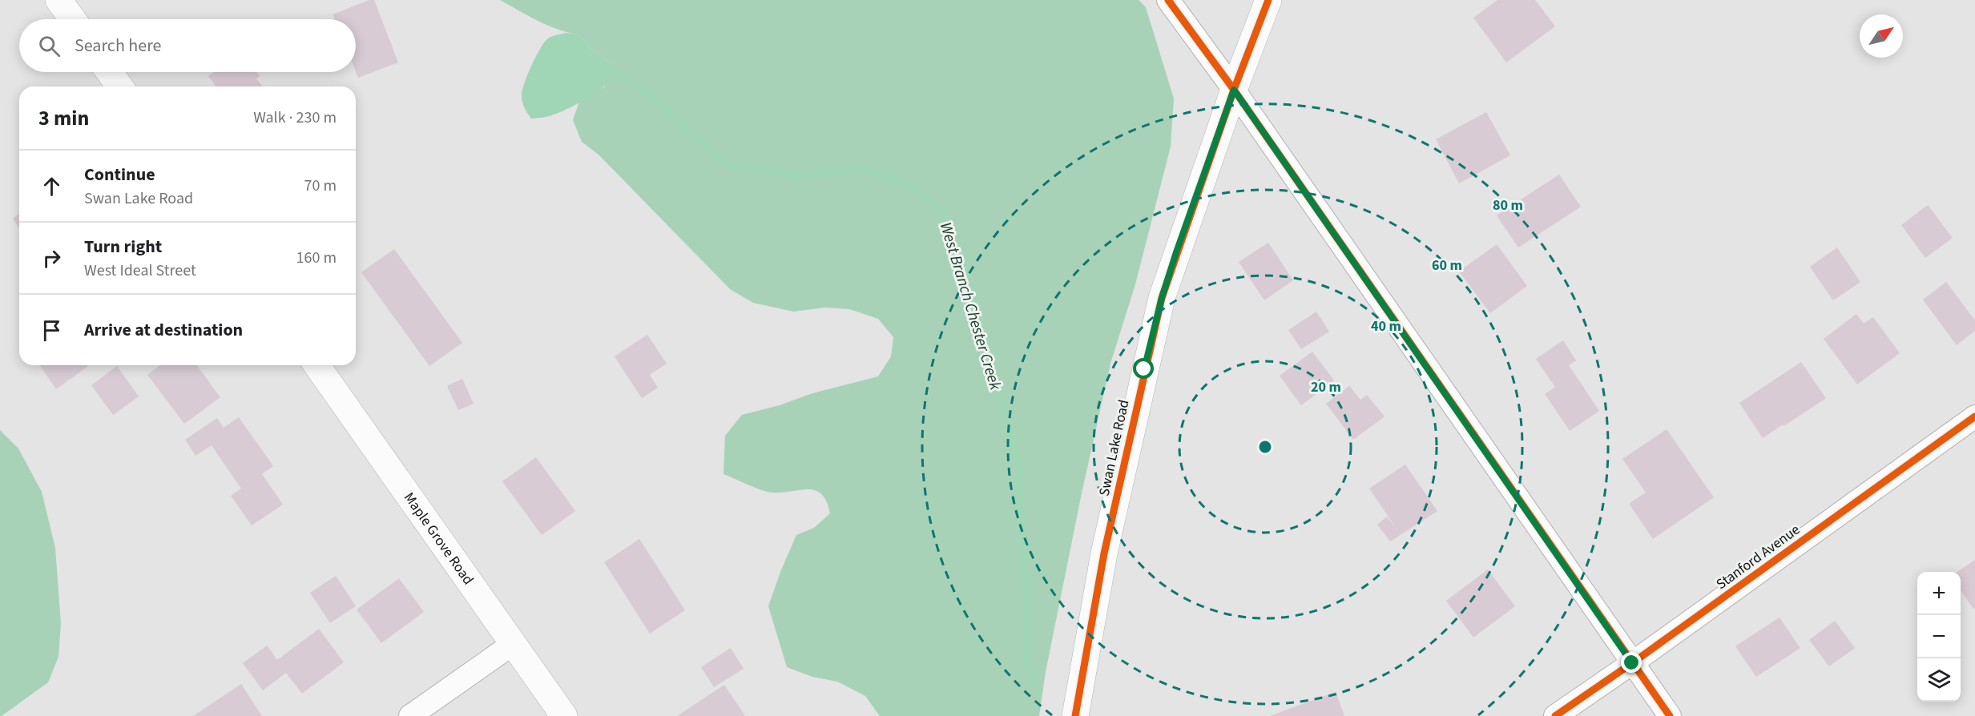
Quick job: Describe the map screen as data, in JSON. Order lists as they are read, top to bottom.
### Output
{
  "streets": {
    "street": ["Swan Lake Road", "Maple Grove Road", "Stanford Avenue"]
  },
  "water": ["West Branch Chester Creek"],
  "north": "top right",
  "page": {
    "search": "Search here",
    "heading": ["3 min", "Walk · 230 m"],
    "list": [
      ["Continue", "Swan Lake Road", "70 m"],
      ["Turn right", "West Ideal Street", "160 m"],
      "Arrive at destination"
    ],
    "map_buttons": ["+", "−"]
  },
  "rings": [
    "80 m",
    "60 m",
    "40 m",
    "20 m"
  ]
}
